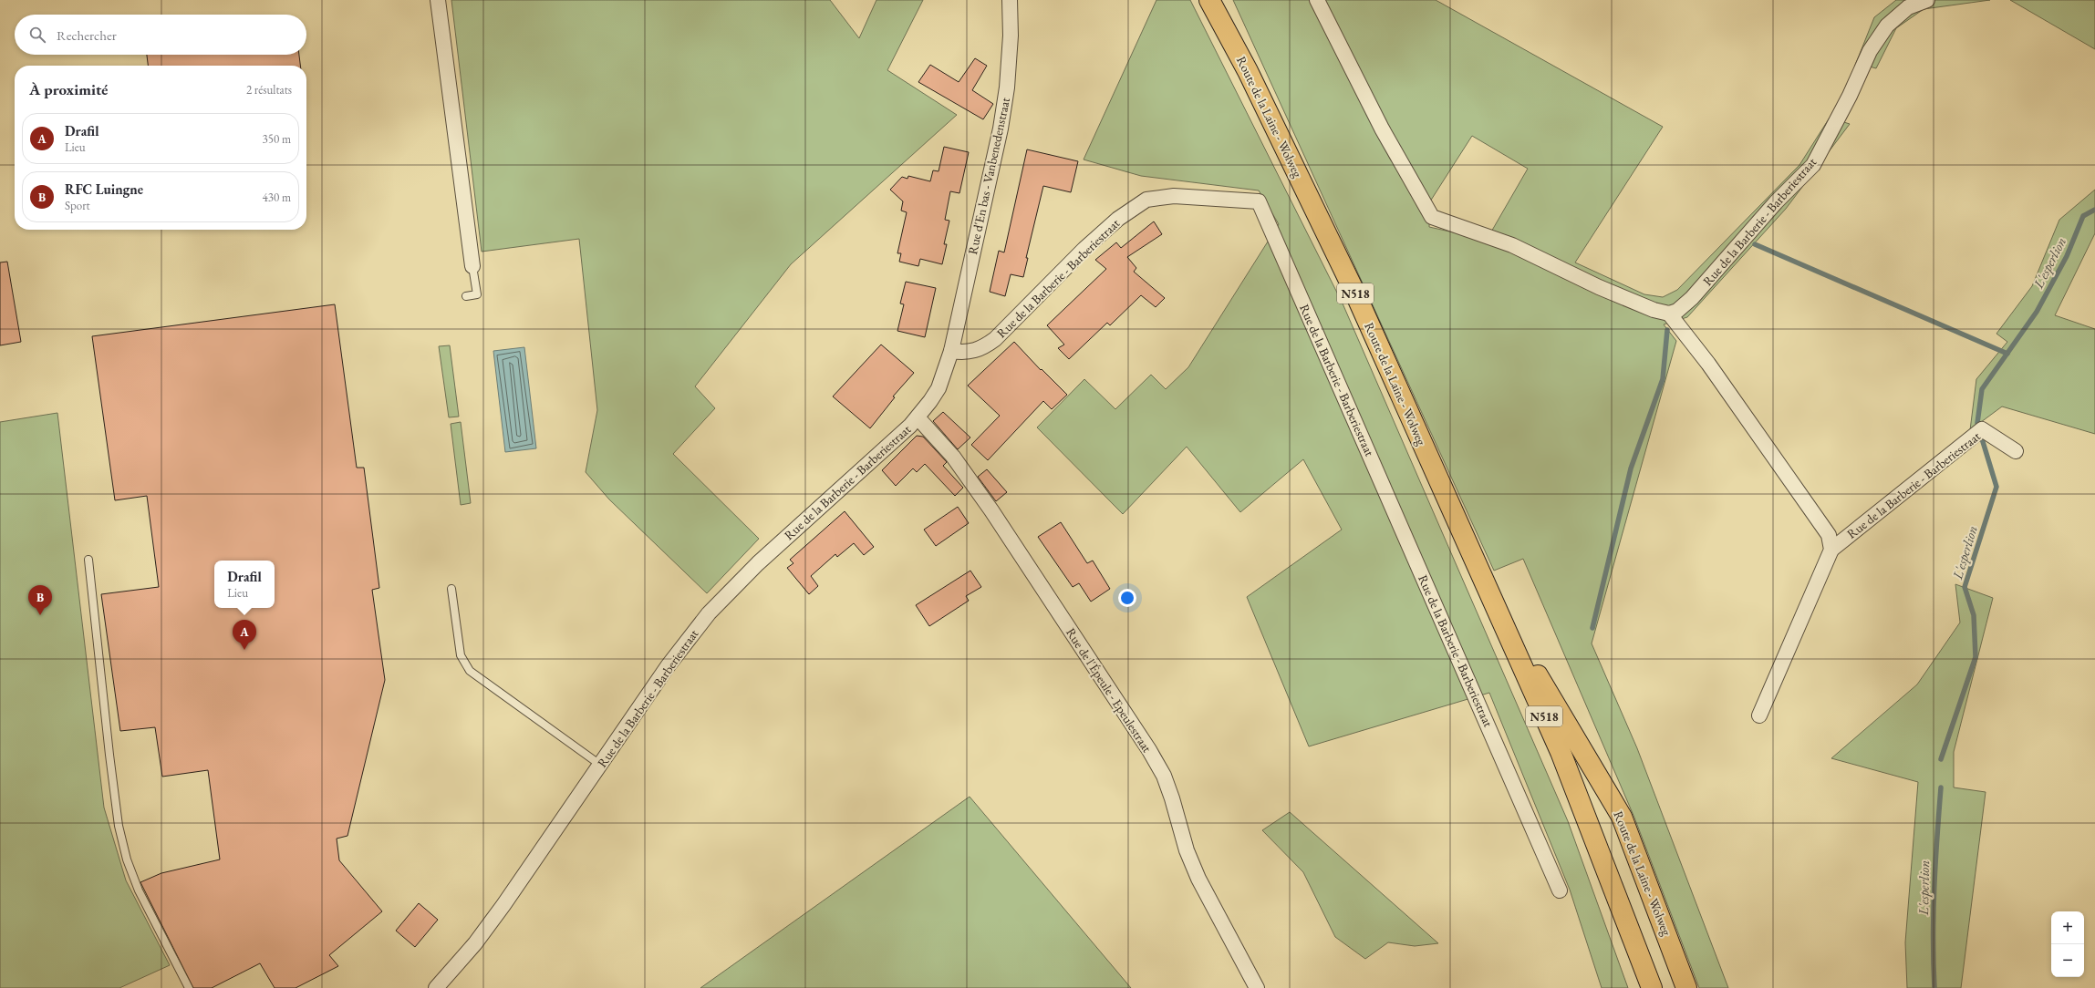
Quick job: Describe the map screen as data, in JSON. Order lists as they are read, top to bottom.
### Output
{
  "streets": {
    "highway": ["Route de la Laine - Wolweg", "N518"],
    "street": ["Rue d'En bas - Vanbenedenstraat", "Rue de la Barberie - Barberiestraat", "Rue de l'Épeule - Epeulestraat"]
  },
  "crossings": [
    ["Rue d'En bas - Vanbenedenstraat", "Rue de la Barberie - Barberiestraat"],
    ["Rue de la Barberie - Barberiestraat", "Rue de l'Épeule - Epeulestraat"]
  ],
  "water": ["L'esperlion"],
  "page": {
    "search": "Rechercher",
    "heading": ["À proximité", "2 résultats"],
    "list": [
      {
        "mark": "A",
        "name": "Drafil",
        "note": "Lieu",
        "value": "350 m"
      },
      {
        "mark": "B",
        "name": "RFC Luingne",
        "note": "Sport",
        "value": "430 m"
      }
    ],
    "popup": ["Drafil", "Lieu"],
    "pins": ["B", "A"],
    "map_buttons": ["+", "−"]
  }
}
